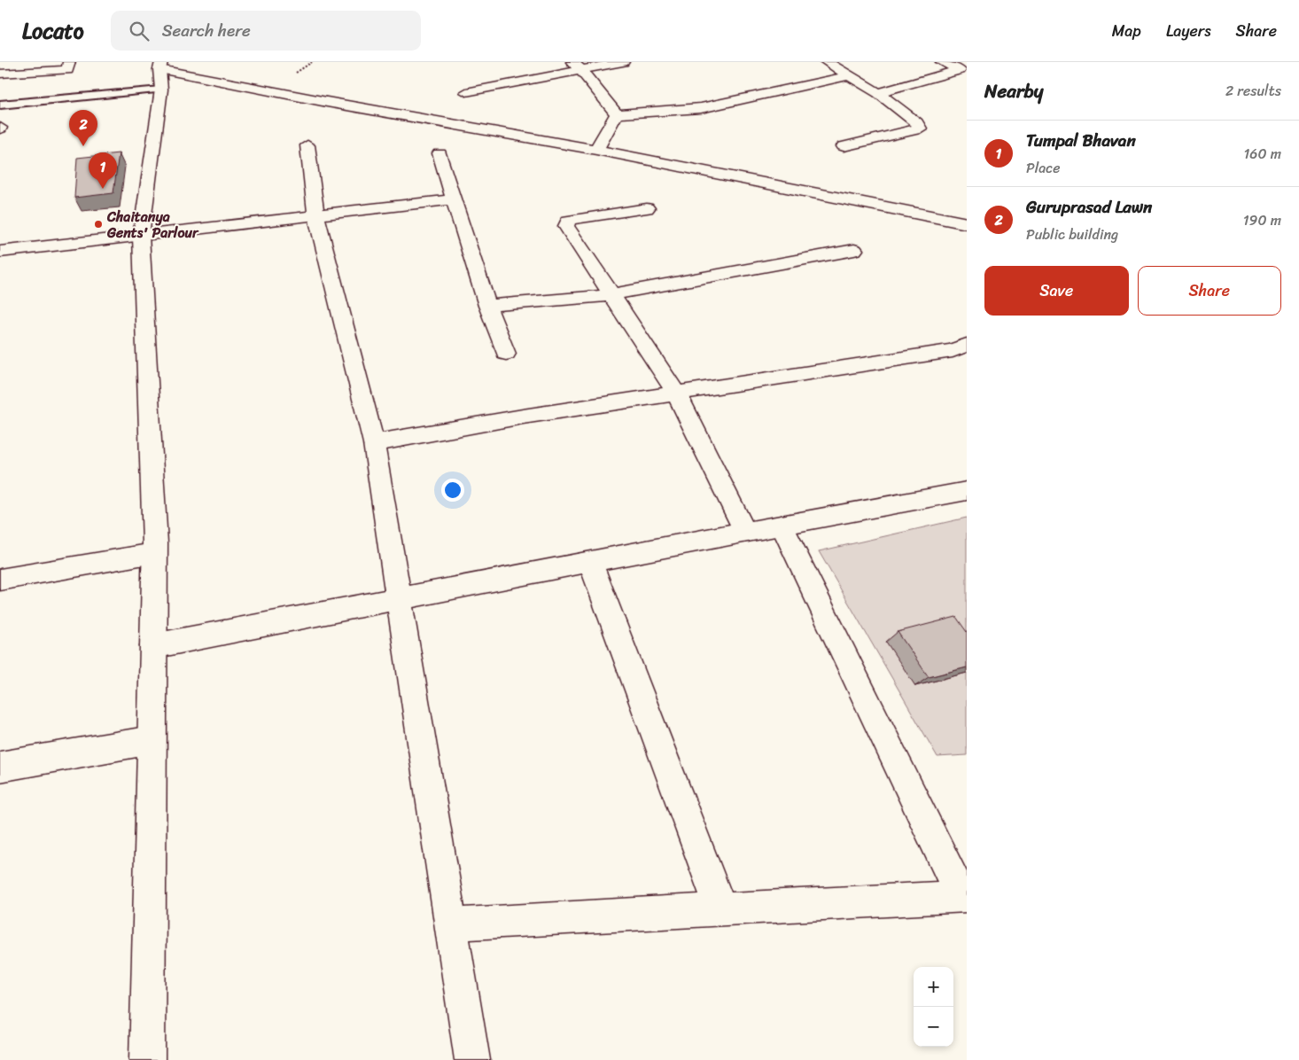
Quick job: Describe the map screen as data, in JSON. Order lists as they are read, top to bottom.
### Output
{
  "places": ["Chaitanya Gents' Parlour"],
  "page": {
    "header": "Locato",
    "search": "Search here",
    "nav": ["Map", "Layers", "Share"],
    "heading": ["Nearby", "2 results"],
    "pins": ["2", "1"],
    "list": [
      {
        "mark": "1",
        "name": "Tumpal Bhavan",
        "note": "Place",
        "value": "160 m"
      },
      {
        "mark": "2",
        "name": "Guruprasad Lawn",
        "note": "Public building",
        "value": "190 m"
      }
    ],
    "buttons": ["Save", "Share"],
    "map_buttons": ["+", "−"]
  }
}
